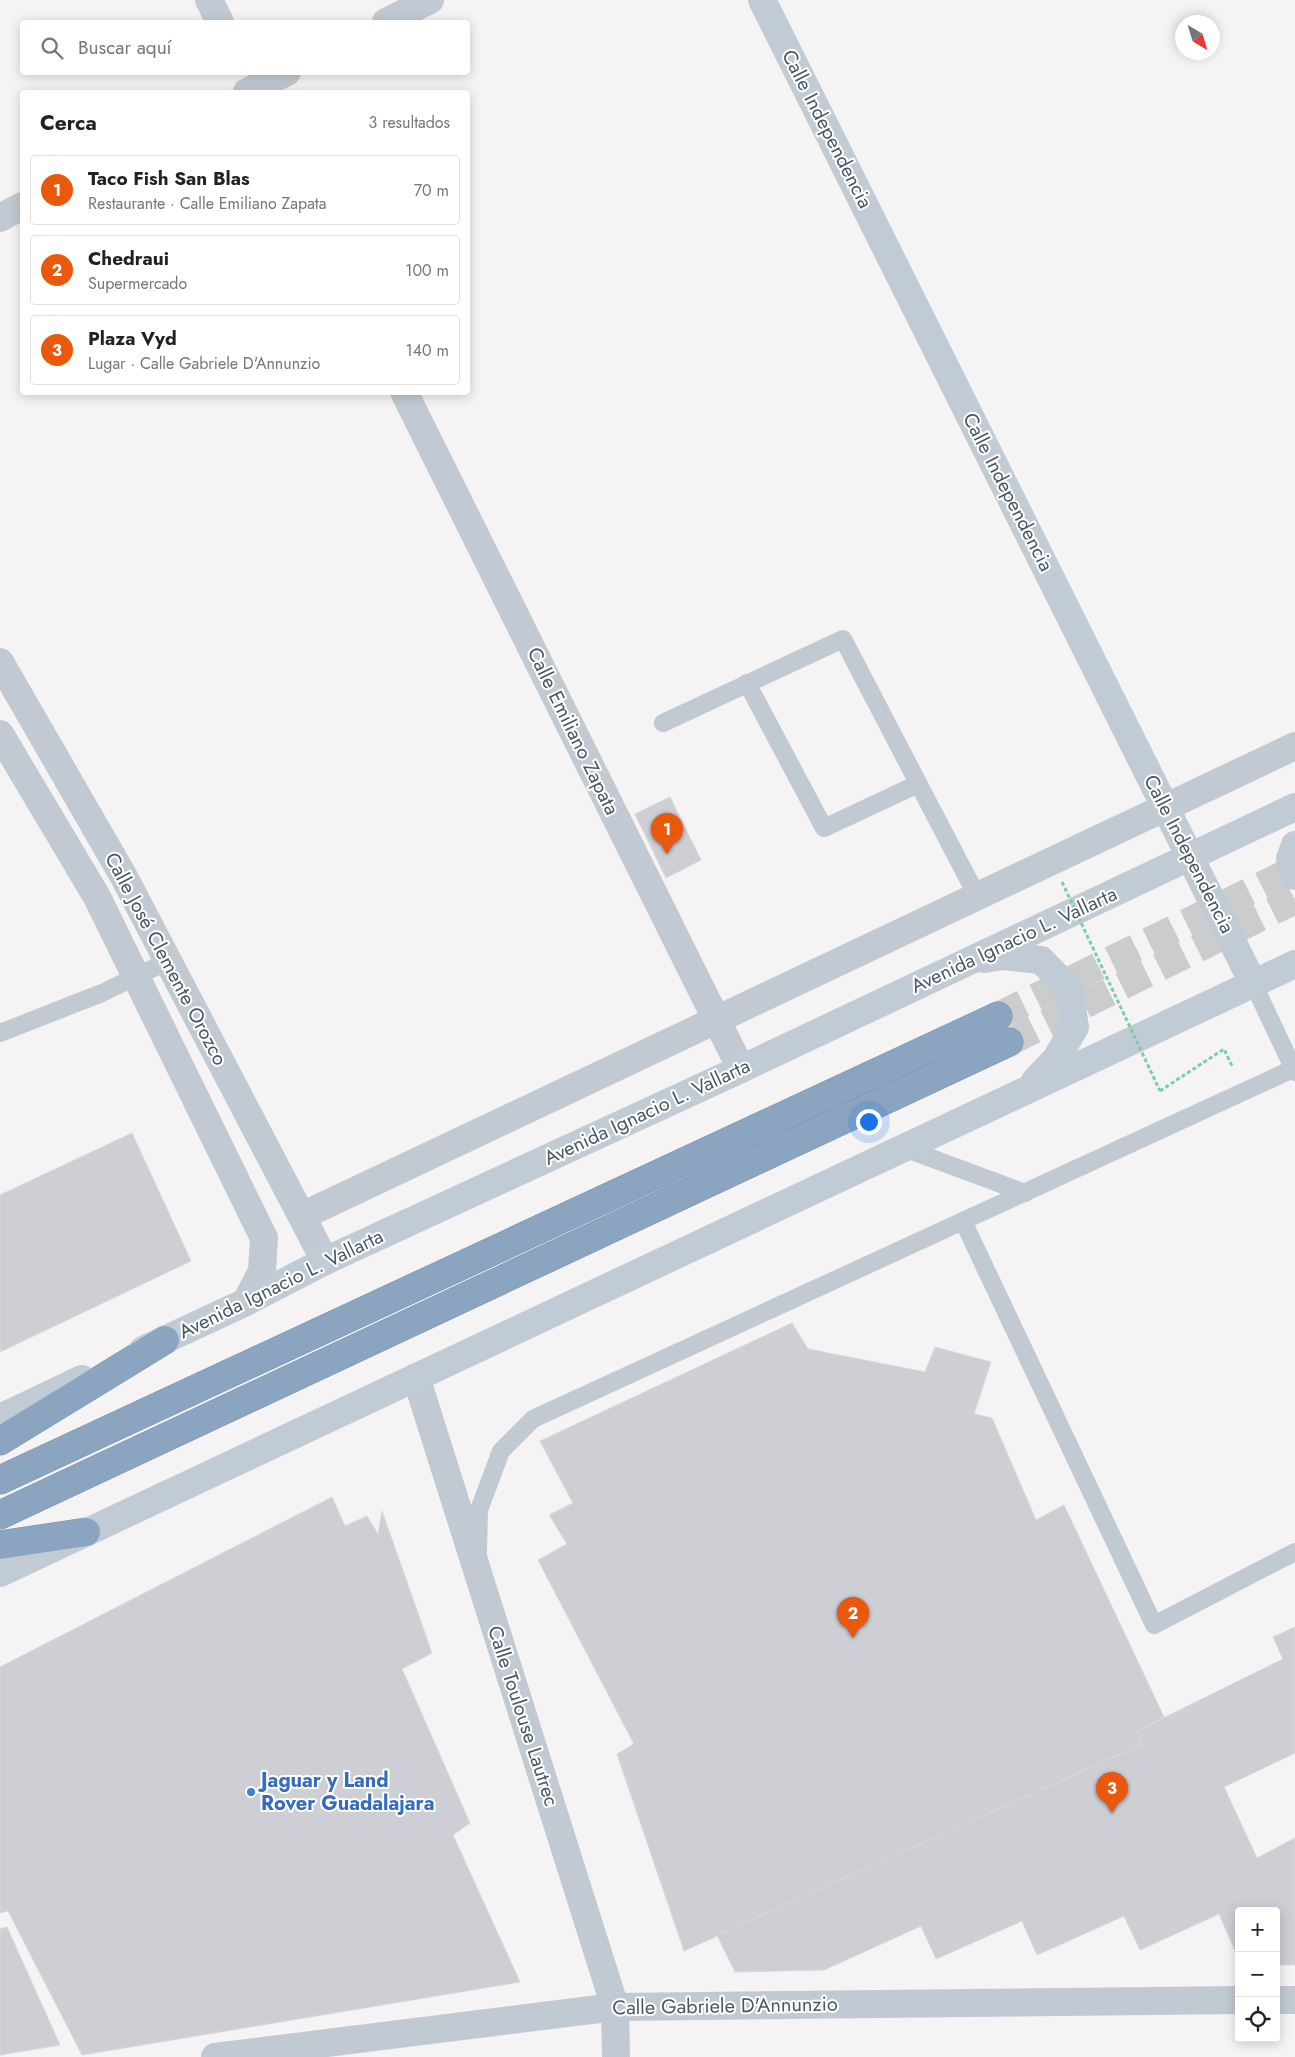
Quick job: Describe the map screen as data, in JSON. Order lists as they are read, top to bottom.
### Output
{
  "streets": {
    "street": [
      "Calle Independencia",
      "Calle Emiliano Zapata",
      "Avenida Ignacio L. Vallarta",
      "Calle José Clemente Orozco",
      "Calle Toulouse Lautrec",
      "Calle Gabriele D'Annunzio"
    ]
  },
  "crossings": [
    ["Calle Independencia", "Avenida Ignacio L. Vallarta"],
    ["Calle Emiliano Zapata", "Avenida Ignacio L. Vallarta"],
    ["Avenida Ignacio L. Vallarta", "Calle José Clemente Orozco"],
    ["Calle Toulouse Lautrec", "Calle Gabriele D'Annunzio"]
  ],
  "places": ["Jaguar y Land Rover Guadalajara"],
  "north": "bottom right",
  "page": {
    "search": "Buscar aquí",
    "heading": ["Cerca", "3 resultados"],
    "list": [
      {
        "mark": "1",
        "name": "Taco Fish San Blas",
        "note": "Restaurante · Calle Emiliano Zapata",
        "value": "70 m"
      },
      {
        "mark": "2",
        "name": "Chedraui",
        "note": "Supermercado",
        "value": "100 m"
      },
      {
        "mark": "3",
        "name": "Plaza Vyd",
        "note": "Lugar · Calle Gabriele D'Annunzio",
        "value": "140 m"
      }
    ],
    "pins": ["1", "2", "3"],
    "map_buttons": ["+", "−"]
  }
}
